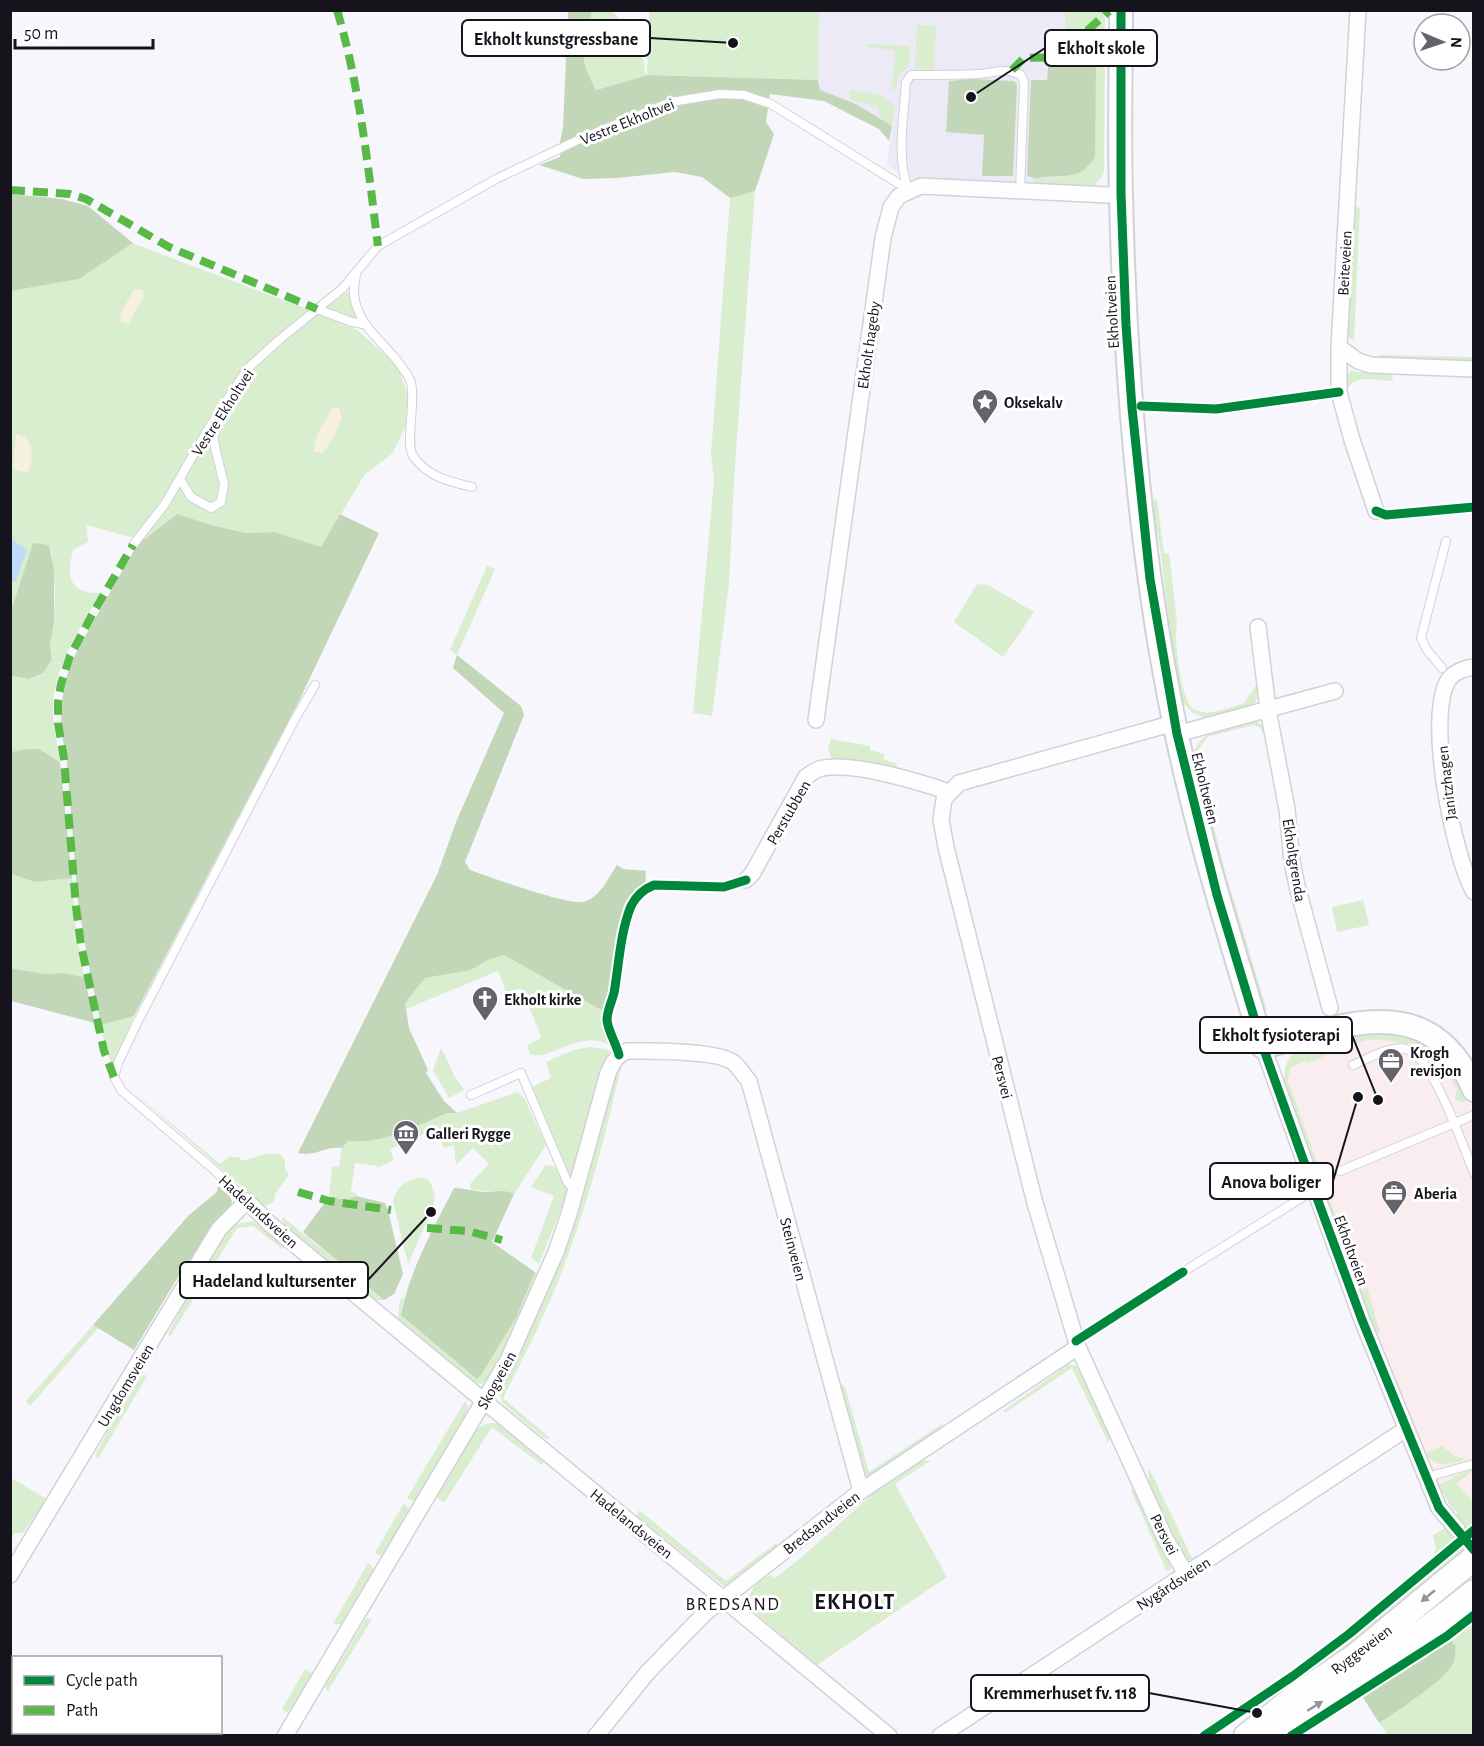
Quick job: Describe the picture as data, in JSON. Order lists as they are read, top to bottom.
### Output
{
  "streets": {
    "main road": ["Ryggeveien"],
    "street": [
      "Beiteveien",
      "Ekholtveien",
      "Ekholt hageby",
      "Janitzhagen",
      "Perstubben",
      "Ekholtgrenda",
      "Persvei",
      "Hadelandsveien",
      "Steinveien",
      "Skogveien",
      "Ungdomsveien",
      "Bredsandveien",
      "Nygårdsveien"
    ],
    "lane": ["Vestre Ekholtvei"]
  },
  "crossings": [
    ["Vestre Ekholtvei", "Ekholt hageby"],
    ["Ekholtveien", "Nygårdsveien"],
    ["Perstubben", "Persvei"],
    ["Persvei", "Bredsandveien"],
    ["Persvei", "Nygårdsveien"],
    ["Hadelandsveien", "Skogveien"],
    ["Hadelandsveien", "Ungdomsveien"],
    ["Hadelandsveien", "Bredsandveien"],
    ["Steinveien", "Skogveien"],
    ["Steinveien", "Bredsandveien"]
  ],
  "districts": ["EKHOLT", "BREDSAND"],
  "places": {
    "other": [
      "Ekholt kunstgressbane",
      "Ekholt skole",
      "Anova boliger",
      "Ekholt fysioterapi",
      "Hadeland kultursenter",
      "Kremmerhuset fv. 118"
    ],
    "place": ["Oksekalv"],
    "church": ["Ekholt kirke"],
    "office": ["Krogh revisjon", "Aberia"],
    "museum": ["Galleri Rygge"]
  },
  "legend": ["Cycle path", "Path"],
  "scale_bar": "50 m",
  "north": "right"
}
